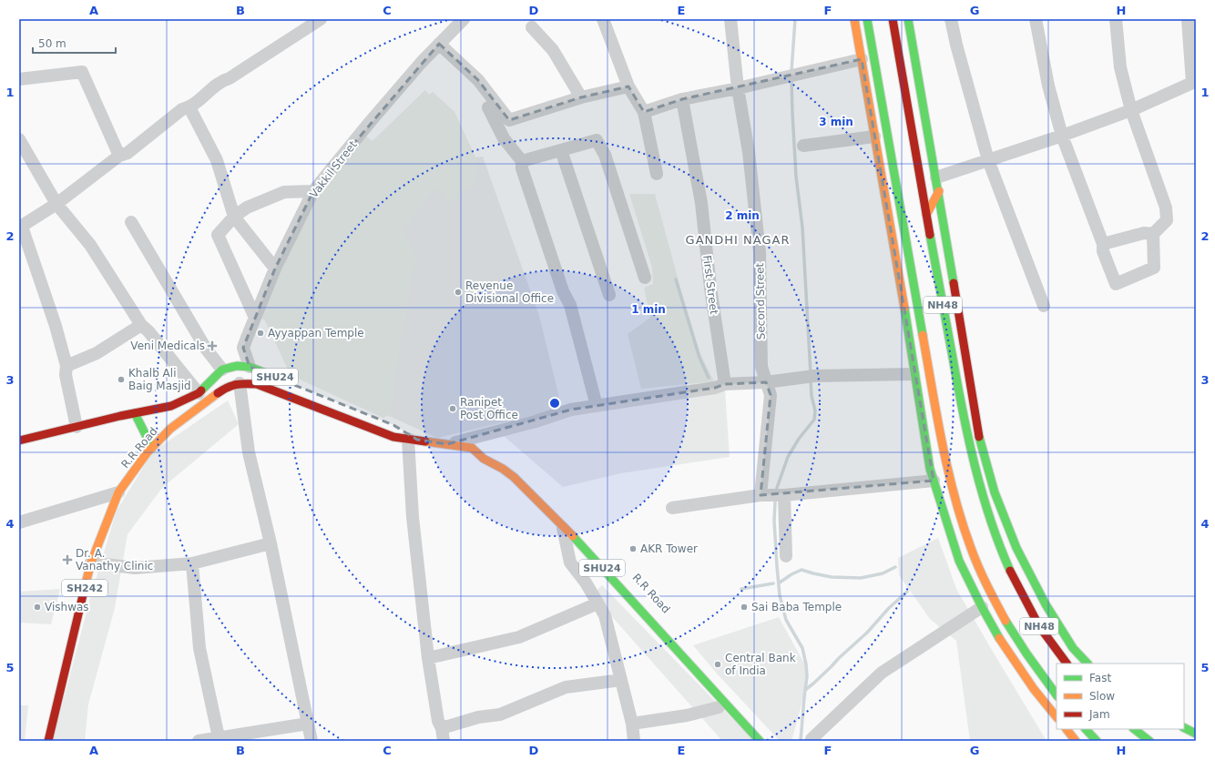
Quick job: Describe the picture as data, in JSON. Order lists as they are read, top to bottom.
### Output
{
  "streets": {
    "main road": [
      "NH48",
      "SHU24",
      "R.R Road",
      "SH242"
    ],
    "street": ["Vakkil Street", "First Street", "Second Street"]
  },
  "crossings": [
    ["Vakkil Street", "SHU24"],
    ["SHU24", "R.R Road"]
  ],
  "districts": ["GANDHI NAGAR"],
  "places": {
    "other": [
      "Revenue Divisional Office",
      "Ayyappan Temple",
      "Khalb Ali Baig Masjid",
      "Ranipet Post Office",
      "AKR Tower",
      "Vishwas",
      "Sai Baba Temple",
      "Central Bank of India"
    ],
    "health": ["Veni Medicals", "Dr. A. Vanathy Clinic"]
  },
  "legend": ["Fast", "Slow", "Jam"],
  "scale_bar": "50 m",
  "grid": {
    "columns": [
      "A",
      "B",
      "C",
      "D",
      "E",
      "F",
      "G",
      "H"
    ],
    "rows": [
      "1",
      "2",
      "3",
      "4",
      "5"
    ]
  },
  "rings": ["3 min", "2 min", "1 min"]
}
